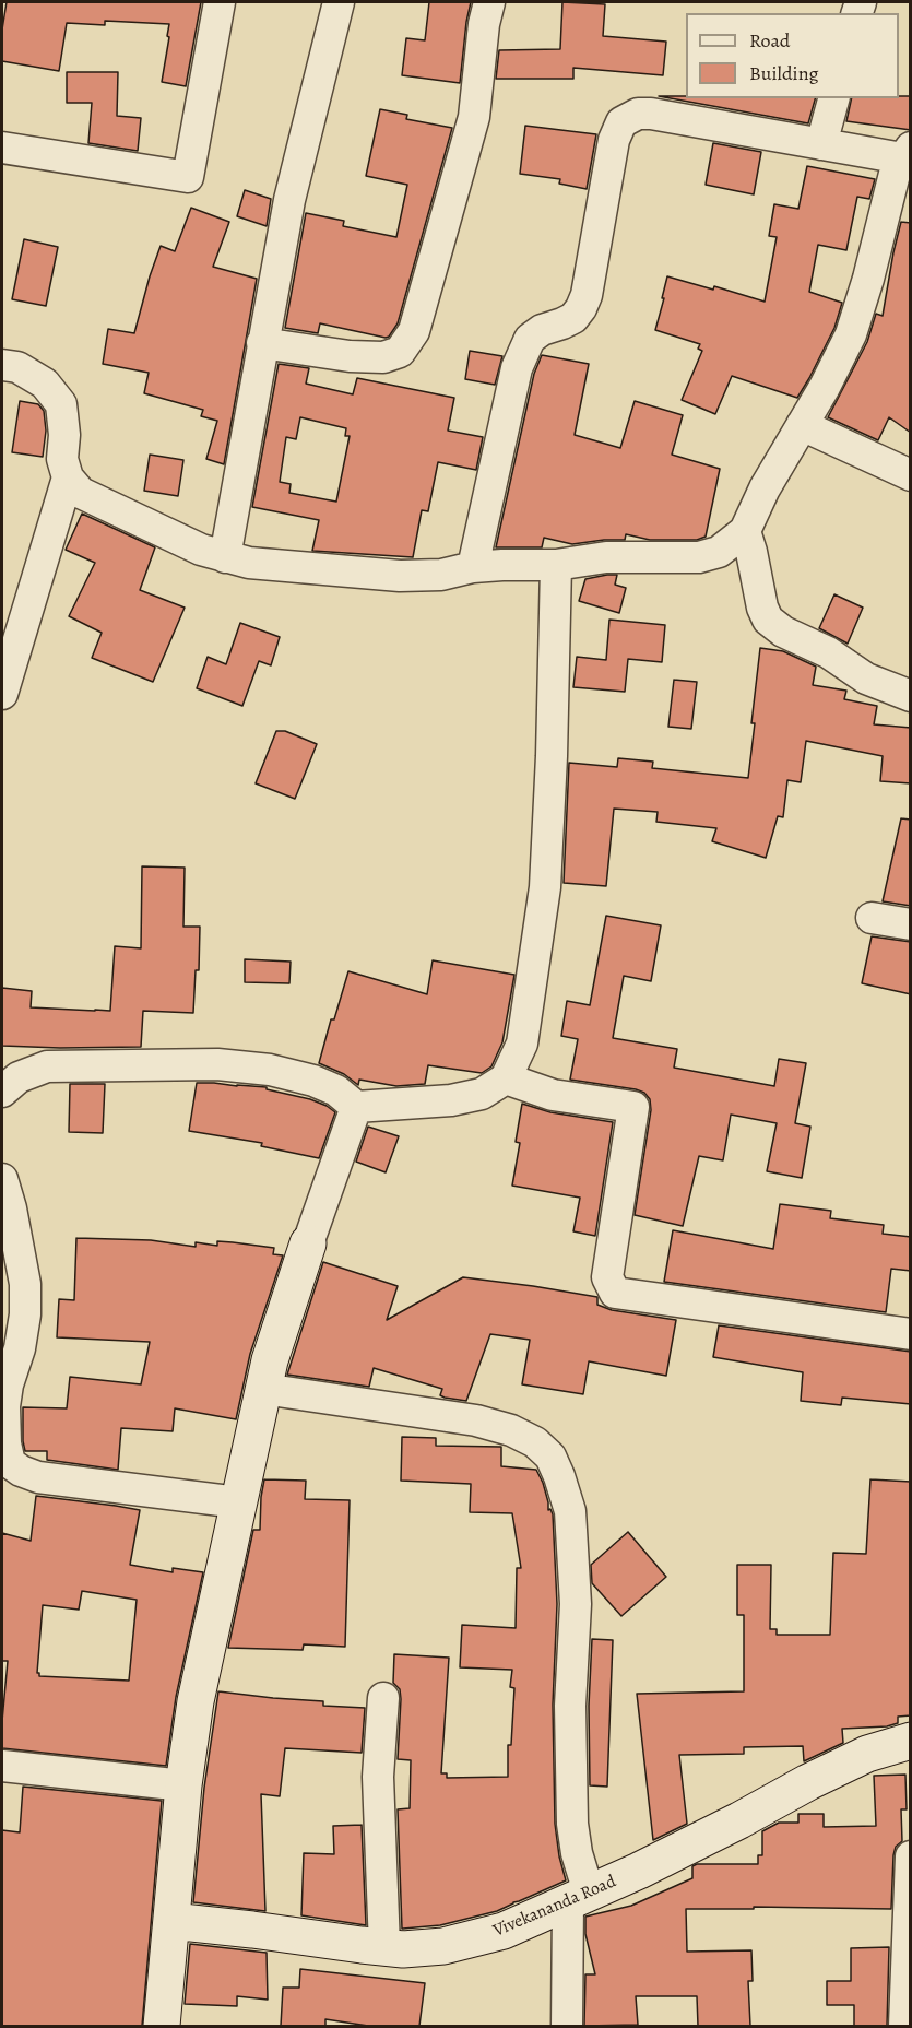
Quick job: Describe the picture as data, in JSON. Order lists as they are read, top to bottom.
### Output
{
  "streets": {
    "street": ["Vivekananda Road"]
  },
  "legend": ["Road", "Building"]
}
